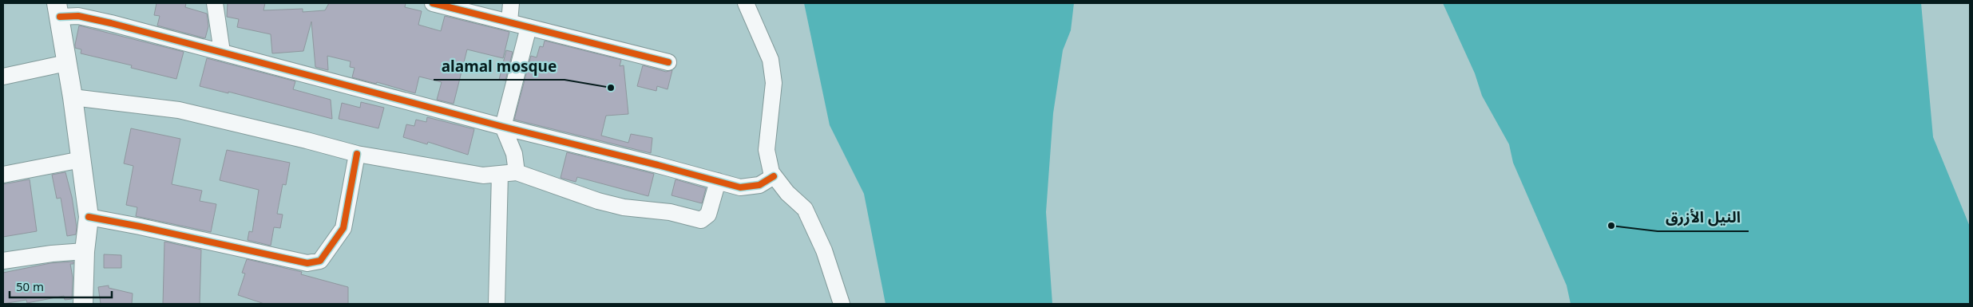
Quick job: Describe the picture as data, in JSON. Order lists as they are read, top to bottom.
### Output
{
  "places": ["alamal mosque", "النيل الأزرق"],
  "scale_bar": "50 m"
}
